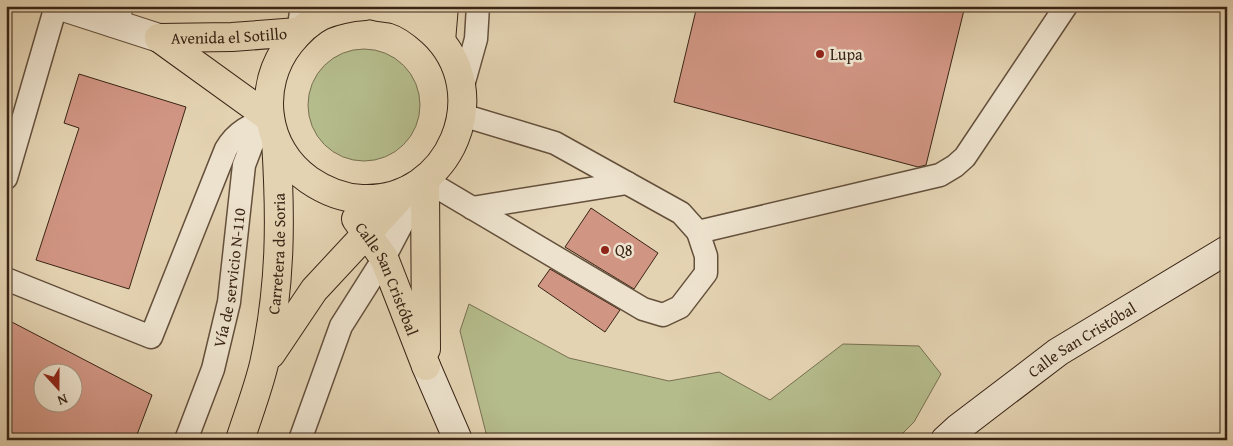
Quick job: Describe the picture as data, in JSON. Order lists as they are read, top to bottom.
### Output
{
  "streets": {
    "highway": ["Avenida el Sotillo", "Carretera de Soria", "Calle San Cristóbal"],
    "lane": ["Vía de servicio N-110"]
  },
  "crossings": [
    ["Avenida el Sotillo", "Carretera de Soria"],
    ["Avenida el Sotillo", "Vía de servicio N-110"],
    ["Carretera de Soria", "Vía de servicio N-110"],
    ["Carretera de Soria", "Calle San Cristóbal"]
  ],
  "places": ["Lupa", "Q8"],
  "north": "bottom"
}
